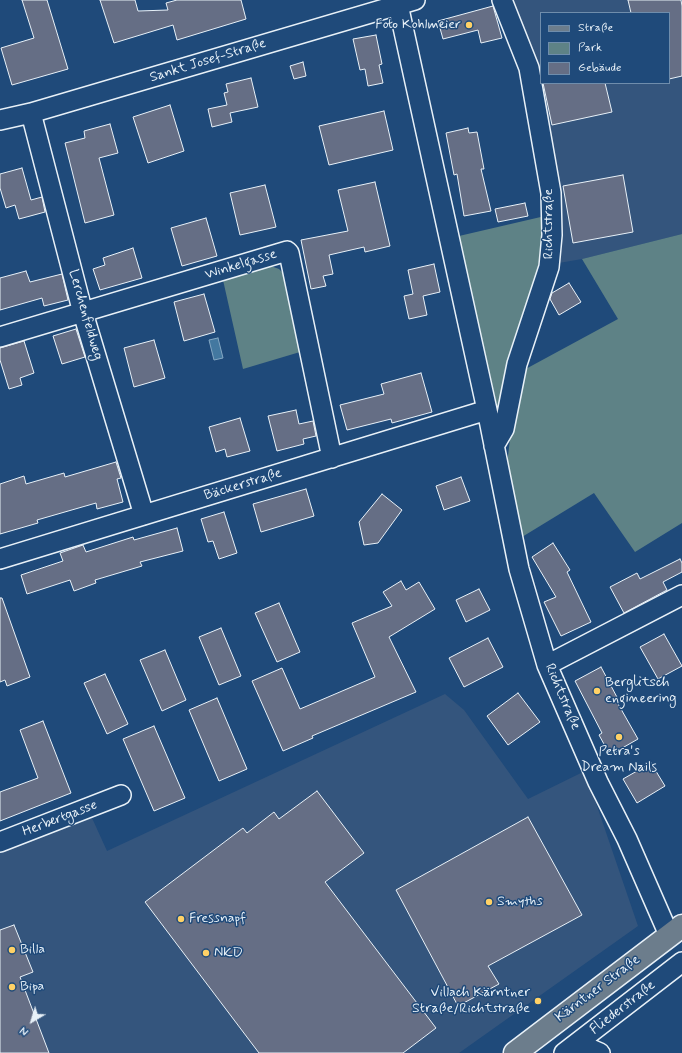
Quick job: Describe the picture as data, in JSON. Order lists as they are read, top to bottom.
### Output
{
  "streets": {
    "main road": ["Kärntner Straße"],
    "street": [
      "Sankt Josef-Straße",
      "Richtstraße",
      "Winkelgasse",
      "Lerchenfeldweg",
      "Bäckerstraße",
      "Herbertgasse",
      "Fliederstraße"
    ]
  },
  "crossings": [
    ["Sankt Josef-Straße", "Richtstraße"],
    ["Sankt Josef-Straße", "Lerchenfeldweg"],
    ["Richtstraße", "Bäckerstraße"],
    ["Richtstraße", "Kärntner Straße"],
    ["Winkelgasse", "Lerchenfeldweg"],
    ["Winkelgasse", "Bäckerstraße"],
    ["Lerchenfeldweg", "Bäckerstraße"]
  ],
  "places": [
    "Foto Kohlmeier",
    "Berglitsch engineering",
    "Petra's Dream Nails",
    "Smyths",
    "Fressnapf",
    "Billa",
    "NKD",
    "Bipa",
    "Villach Kärntner Straße/Richtstraße"
  ],
  "legend": ["Straße", "Park", "Gebäude"],
  "north": "bottom left"
}
